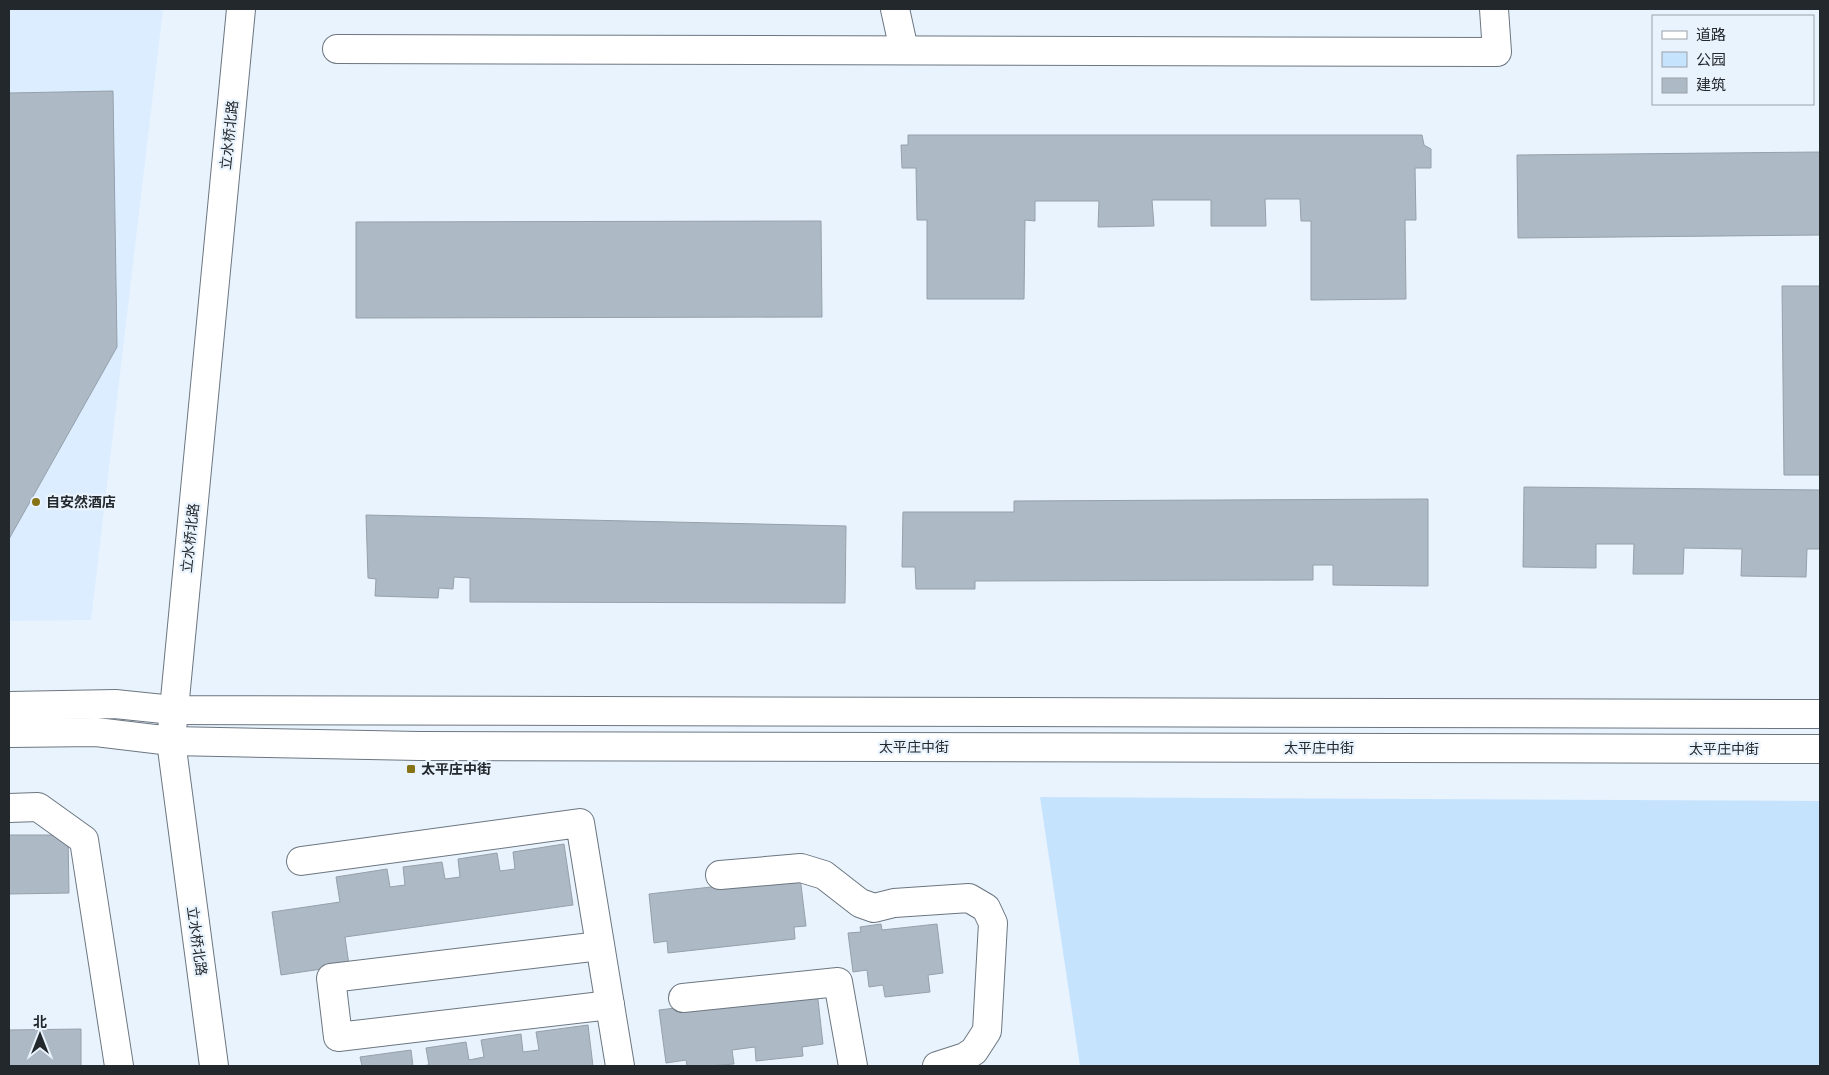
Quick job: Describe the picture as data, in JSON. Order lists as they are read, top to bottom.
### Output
{
  "streets": {
    "main road": ["立水桥北路", "太平庄中街"]
  },
  "crossings": [
    ["立水桥北路", "太平庄中街"]
  ],
  "places": {
    "other": ["自安然酒店"],
    "transit": ["太平庄中街"]
  },
  "legend": ["道路", "公园", "建筑"],
  "north": "top"
}
